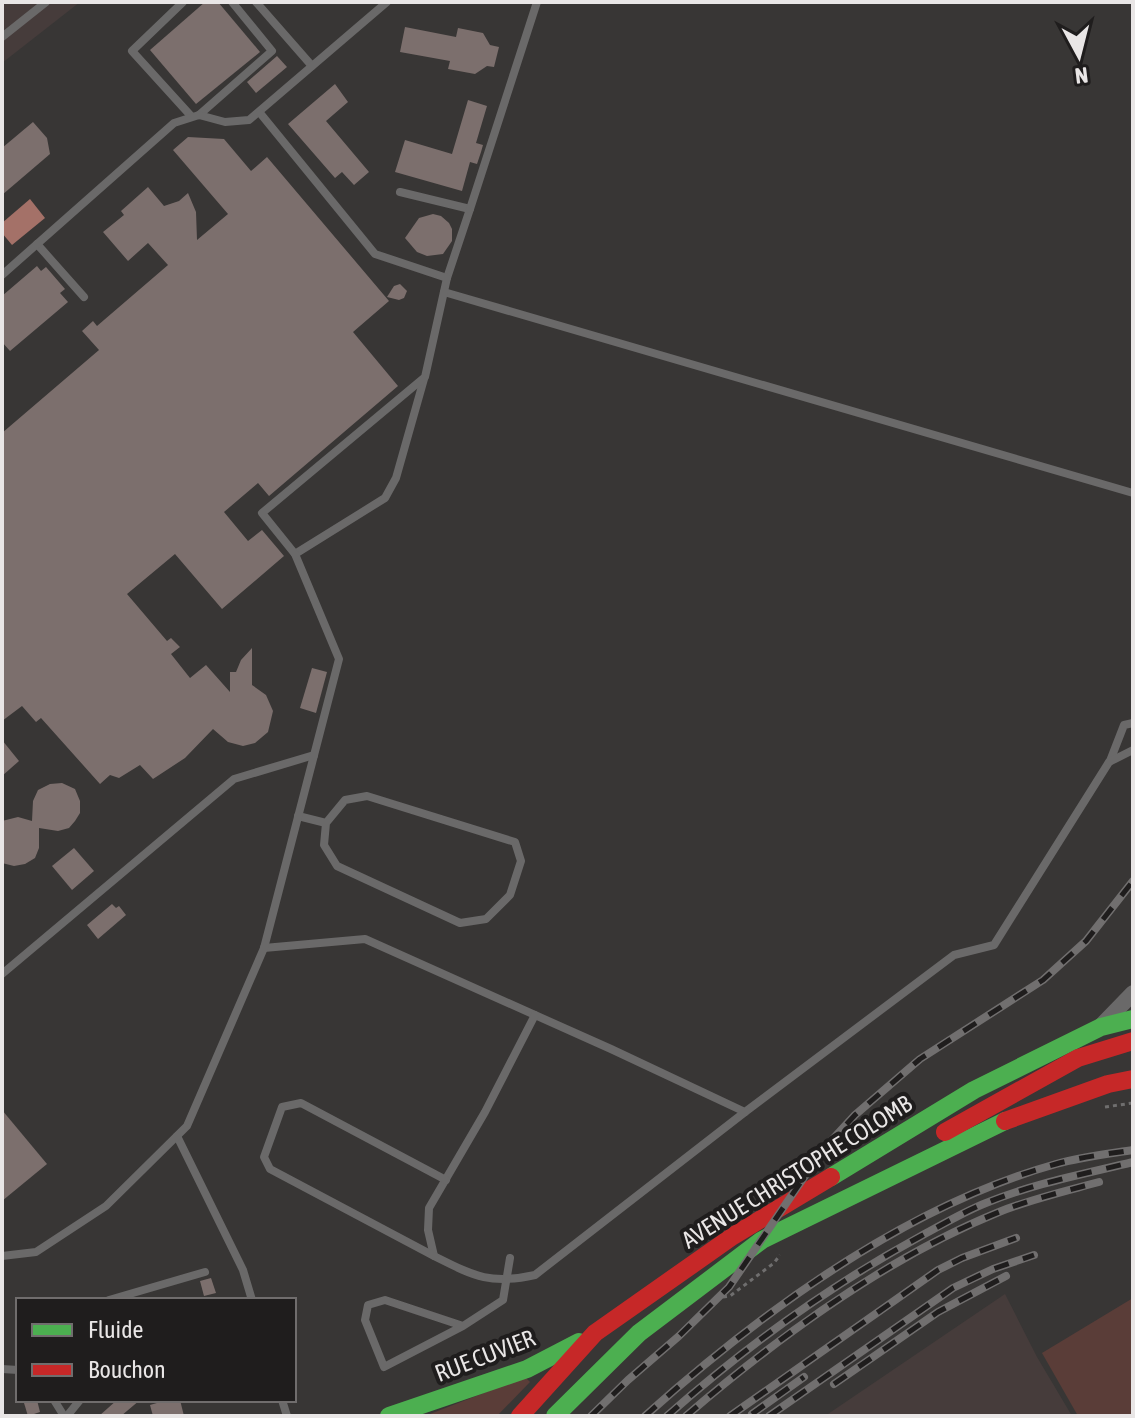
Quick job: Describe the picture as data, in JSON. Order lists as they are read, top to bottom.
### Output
{
  "streets": {
    "main road": ["AVENUE CHRISTOPHE COLOMB", "RUE CUVIER"]
  },
  "crossings": [
    ["AVENUE CHRISTOPHE COLOMB", "RUE CUVIER"]
  ],
  "legend": ["Fluide", "Bouchon"],
  "north": "bottom"
}
